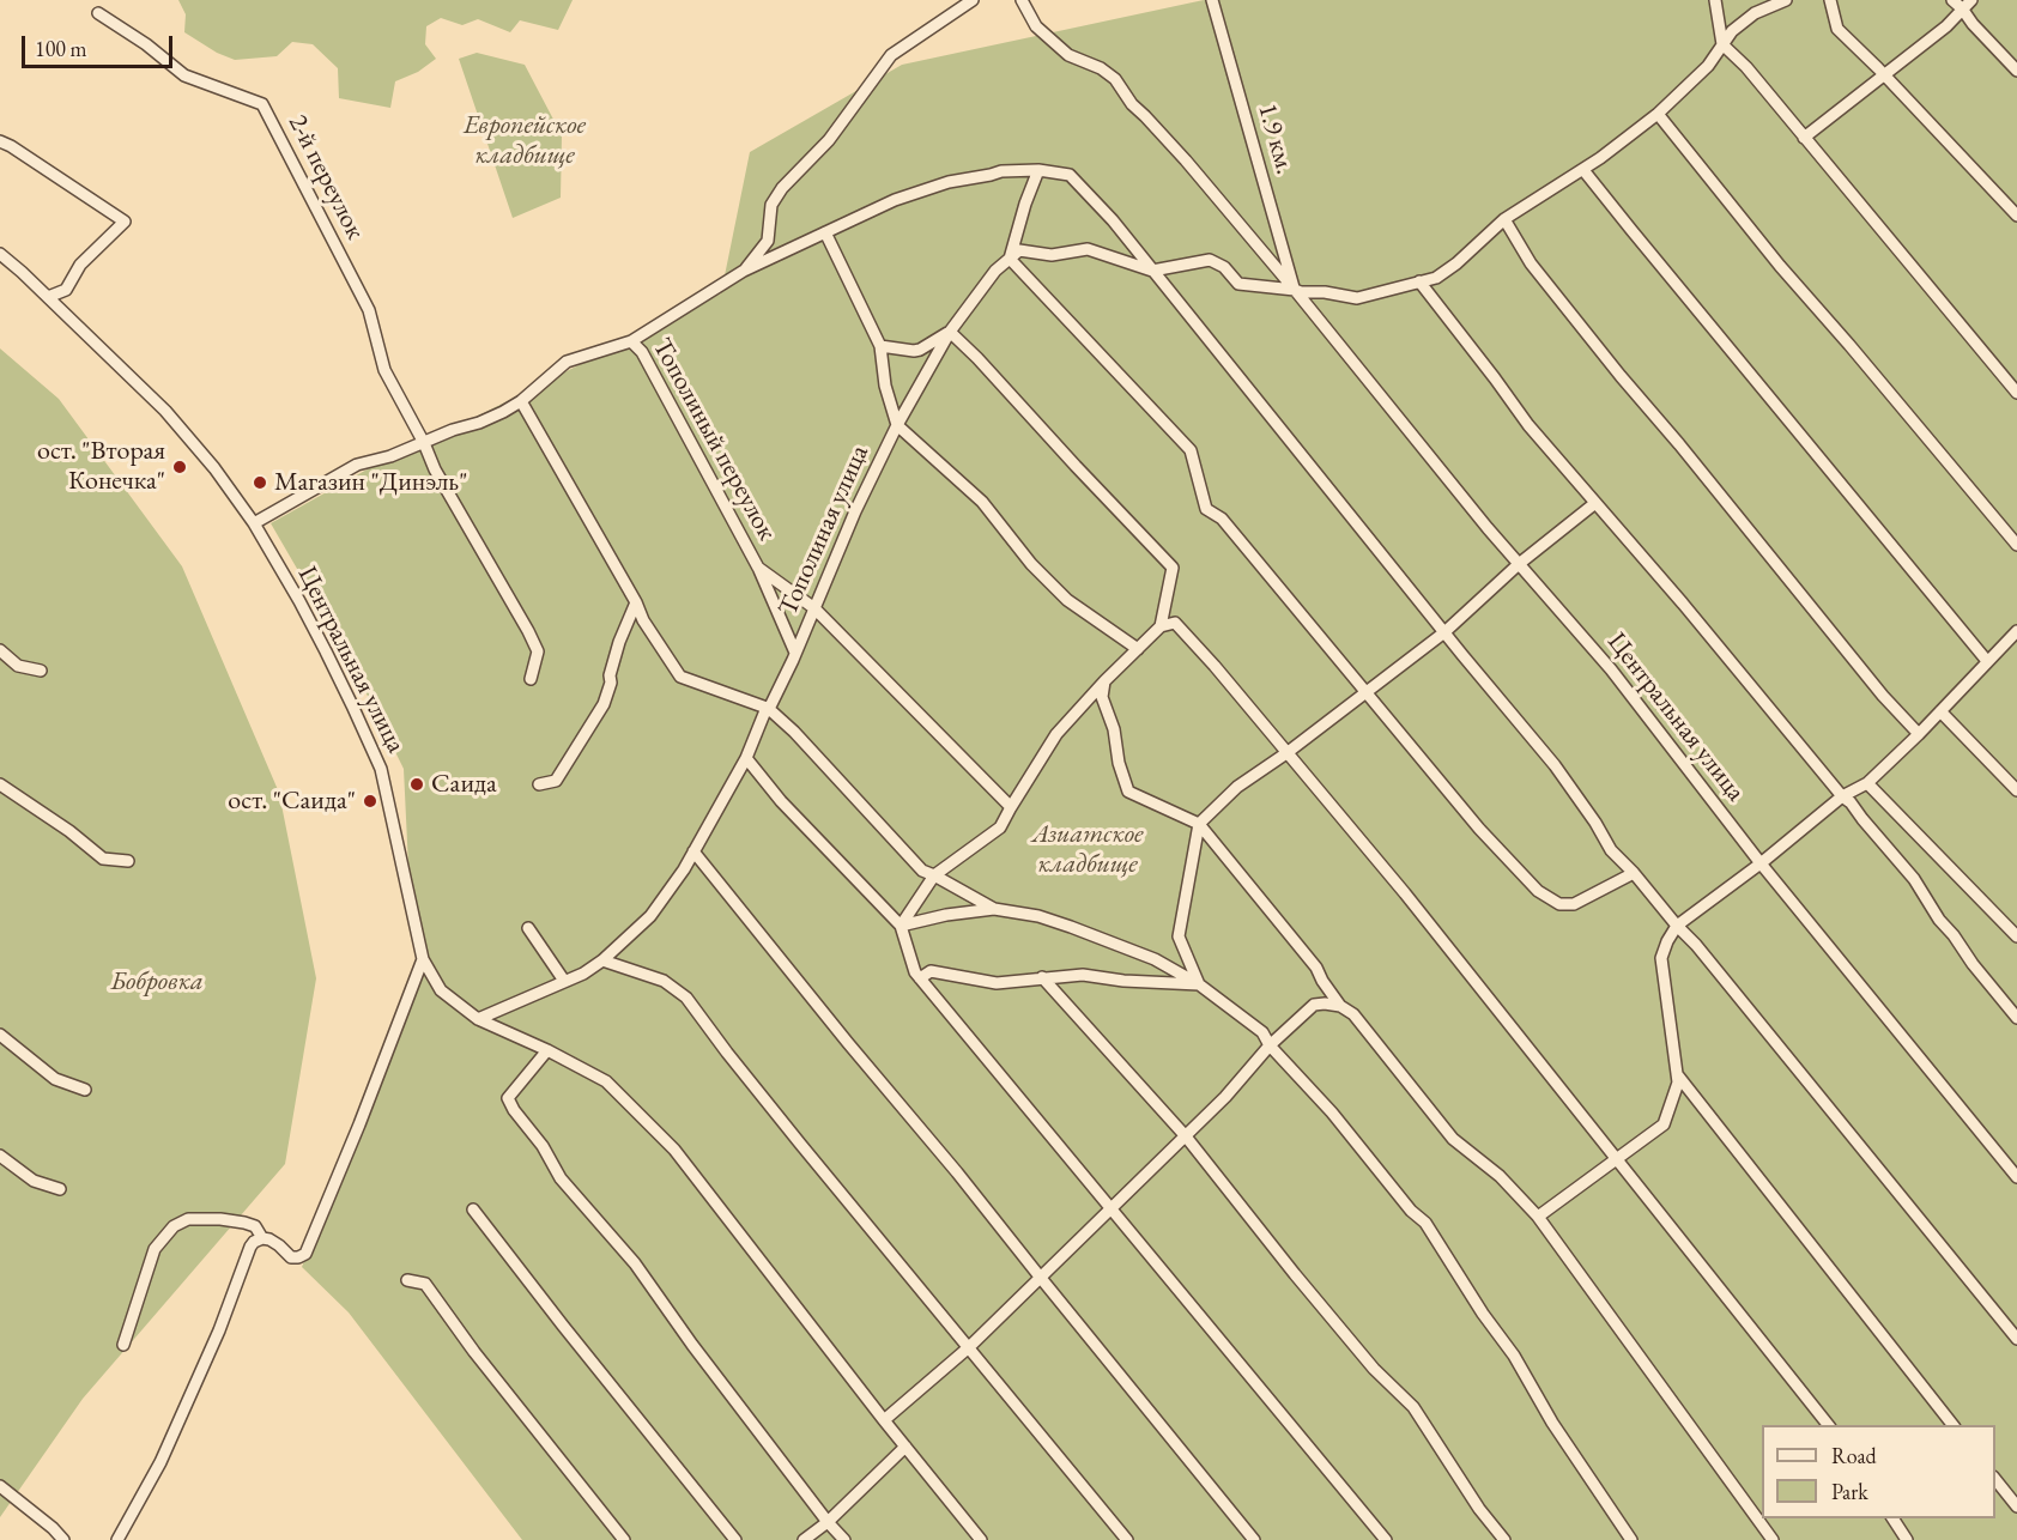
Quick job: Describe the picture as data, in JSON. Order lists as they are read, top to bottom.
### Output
{
  "streets": {
    "street": [
      "1.9 км.",
      "2-й переулок",
      "Тополиный переулок",
      "Тополиная улица",
      "Центральная улица"
    ]
  },
  "crossings": [
    ["1.9 км.", "Центральная улица"],
    ["Тополиный переулок", "Тополиная улица"],
    ["Тополиная улица", "Центральная улица"]
  ],
  "parks": ["Европейское кладбище", "Азиатское кладбище", "Бобровка"],
  "places": [
    "ост. \"Вторая Конечка\"",
    "Магазин \"Динэль\"",
    "Саида",
    "ост. \"Саида\""
  ],
  "legend": ["Road", "Park"],
  "scale_bar": "100 m"
}
